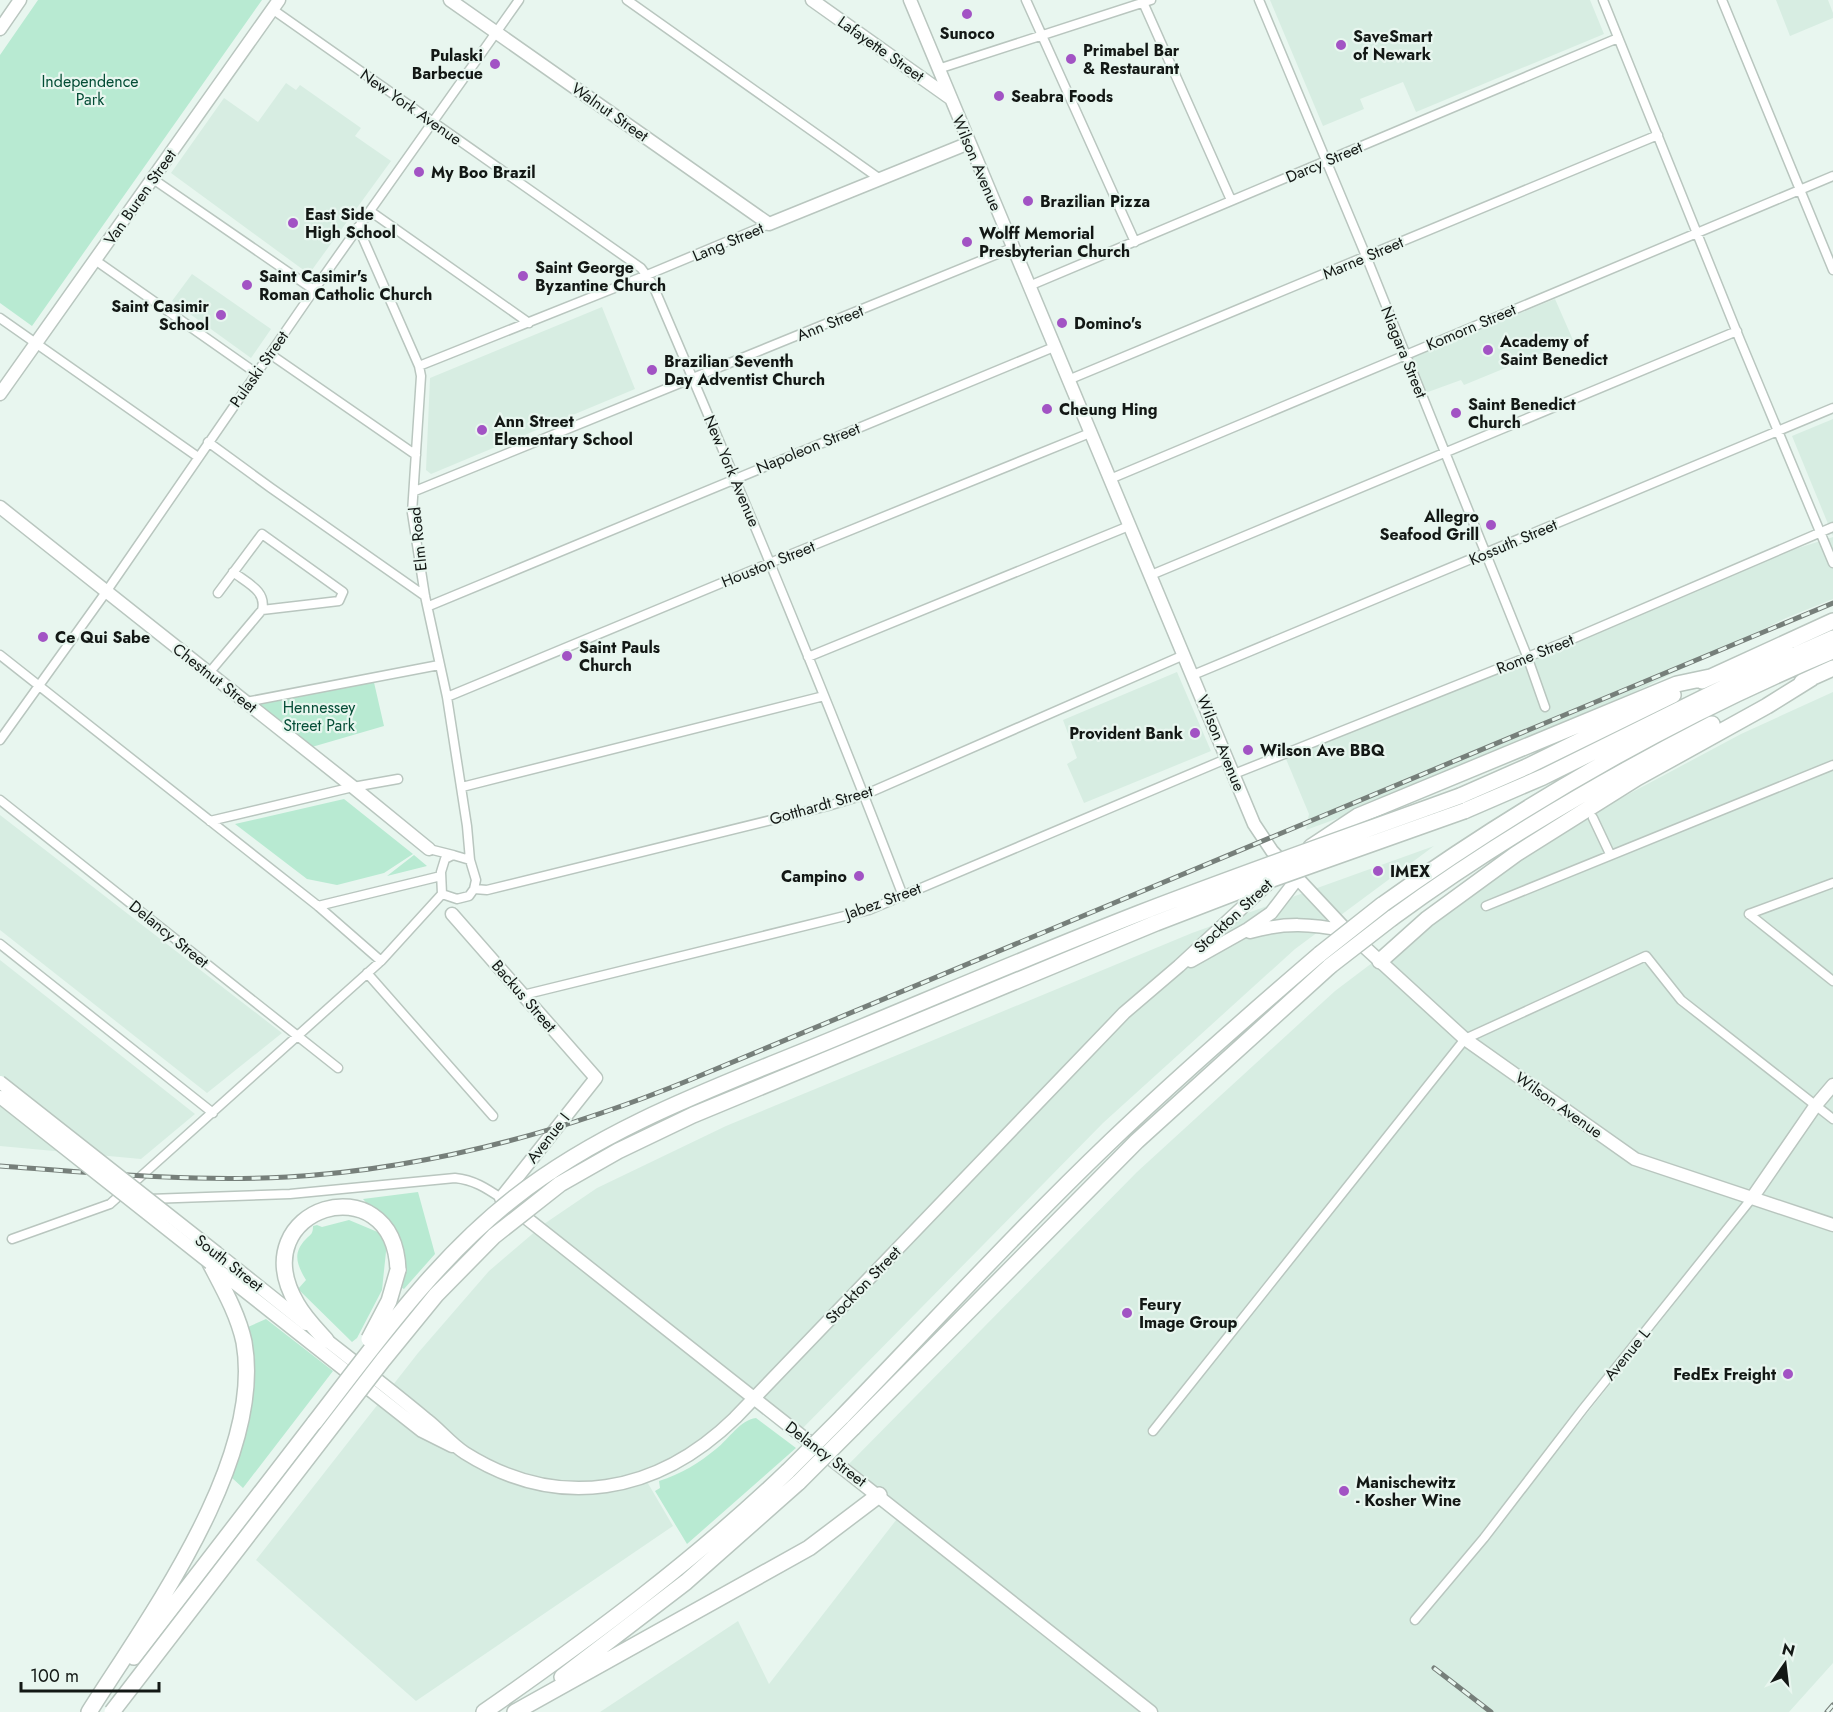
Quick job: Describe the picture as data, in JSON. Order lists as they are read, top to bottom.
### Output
{
  "streets": {
    "main road": [
      "Lafayette Street",
      "Walnut Street",
      "Wilson Avenue",
      "Van Buren Street",
      "Lang Street",
      "Chestnut Street",
      "Stockton Street",
      "Delancy Street",
      "Backus Street",
      "Avenue I",
      "South Street",
      "Avenue L"
    ],
    "street": [
      "New York Avenue",
      "Darcy Street",
      "Marne Street",
      "Ann Street",
      "Komorn Street",
      "Niagara Street",
      "Pulaski Street",
      "Napoleon Street",
      "Elm Road",
      "Kossuth Street",
      "Houston Street",
      "Rome Street",
      "Gotthardt Street",
      "Jabez Street"
    ]
  },
  "crossings": [
    ["Lafayette Street", "Wilson Avenue"],
    ["New York Avenue", "Van Buren Street"],
    ["New York Avenue", "Lang Street"],
    ["New York Avenue", "Ann Street"],
    ["New York Avenue", "Pulaski Street"],
    ["New York Avenue", "Napoleon Street"],
    ["New York Avenue", "Houston Street"],
    ["New York Avenue", "Gotthardt Street"],
    ["New York Avenue", "Jabez Street"],
    ["Walnut Street", "Lang Street"],
    ["Walnut Street", "Pulaski Street"],
    ["Darcy Street", "Wilson Avenue"],
    ["Darcy Street", "Niagara Street"],
    ["Wilson Avenue", "Lang Street"],
    ["Wilson Avenue", "Marne Street"],
    ["Wilson Avenue", "Ann Street"],
    ["Wilson Avenue", "Komorn Street"],
    ["Wilson Avenue", "Napoleon Street"],
    ["Wilson Avenue", "Kossuth Street"],
    ["Wilson Avenue", "Houston Street"],
    ["Wilson Avenue", "Rome Street"],
    ["Wilson Avenue", "Gotthardt Street"],
    ["Wilson Avenue", "Jabez Street"],
    ["Wilson Avenue", "Stockton Street"],
    ["Wilson Avenue", "Avenue L"],
    ["Lang Street", "Elm Road"],
    ["Marne Street", "Niagara Street"],
    ["Ann Street", "Elm Road"],
    ["Komorn Street", "Niagara Street"],
    ["Niagara Street", "Kossuth Street"],
    ["Niagara Street", "Rome Street"],
    ["Pulaski Street", "Elm Road"],
    ["Pulaski Street", "Chestnut Street"],
    ["Napoleon Street", "Elm Road"],
    ["Elm Road", "Houston Street"],
    ["Elm Road", "Gotthardt Street"],
    ["Jabez Street", "Backus Street"],
    ["Stockton Street", "Delancy Street"],
    ["Stockton Street", "South Street"],
    ["Delancy Street", "Avenue I"],
    ["Backus Street", "Avenue I"]
  ],
  "parks": ["Independence Park", "Hennessey Street Park"],
  "places": [
    "Sunoco",
    "SaveSmart of Newark",
    "Primabel Bar & Restaurant",
    "Pulaski Barbecue",
    "Seabra Foods",
    "My Boo Brazil",
    "Brazilian Pizza",
    "East Side High School",
    "Wolff Memorial Presbyterian Church",
    "Saint George Byzantine Church",
    "Saint Casimir's Roman Catholic Church",
    "Saint Casimir School",
    "Domino's",
    "Academy of Saint Benedict",
    "Brazilian Seventh Day Adventist Church",
    "Cheung Hing",
    "Saint Benedict Church",
    "Ann Street Elementary School",
    "Allegro Seafood Grill",
    "Ce Qui Sabe",
    "Saint Pauls Church",
    "Provident Bank",
    "Wilson Ave BBQ",
    "IMEX",
    "Campino",
    "Feury Image Group",
    "FedEx Freight",
    "Manischewitz - Kosher Wine"
  ],
  "scale_bar": "100 m",
  "north": "top"
}
